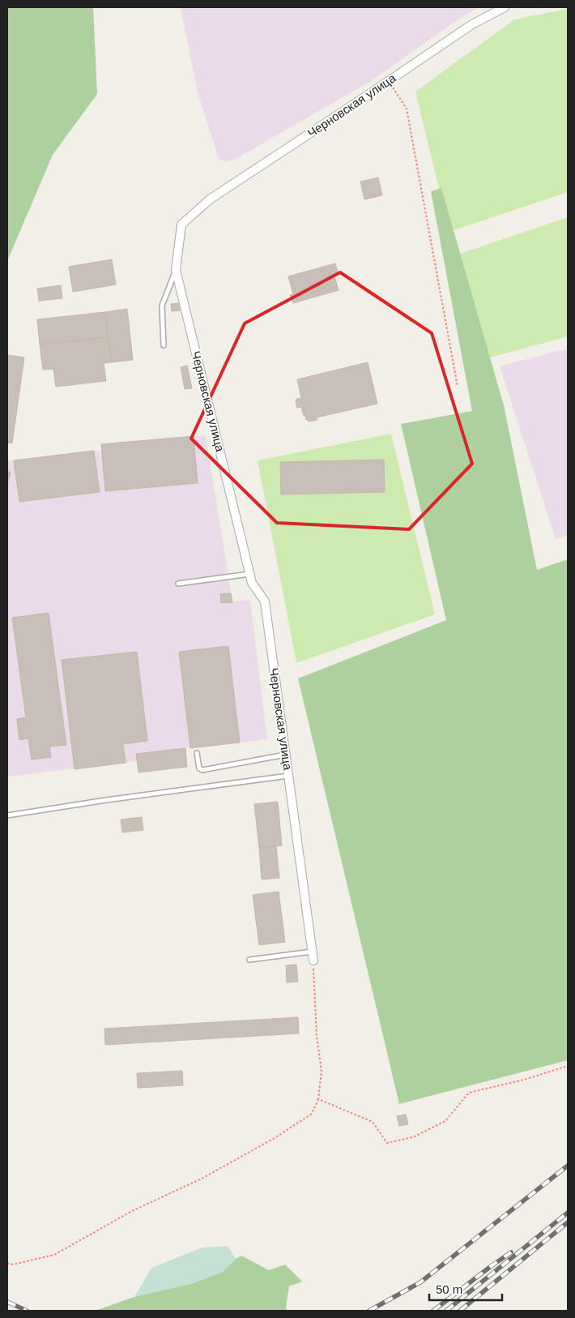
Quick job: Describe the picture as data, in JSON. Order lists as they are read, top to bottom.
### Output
{
  "streets": {
    "street": ["Черновская улица"]
  },
  "scale_bar": "50 m"
}
